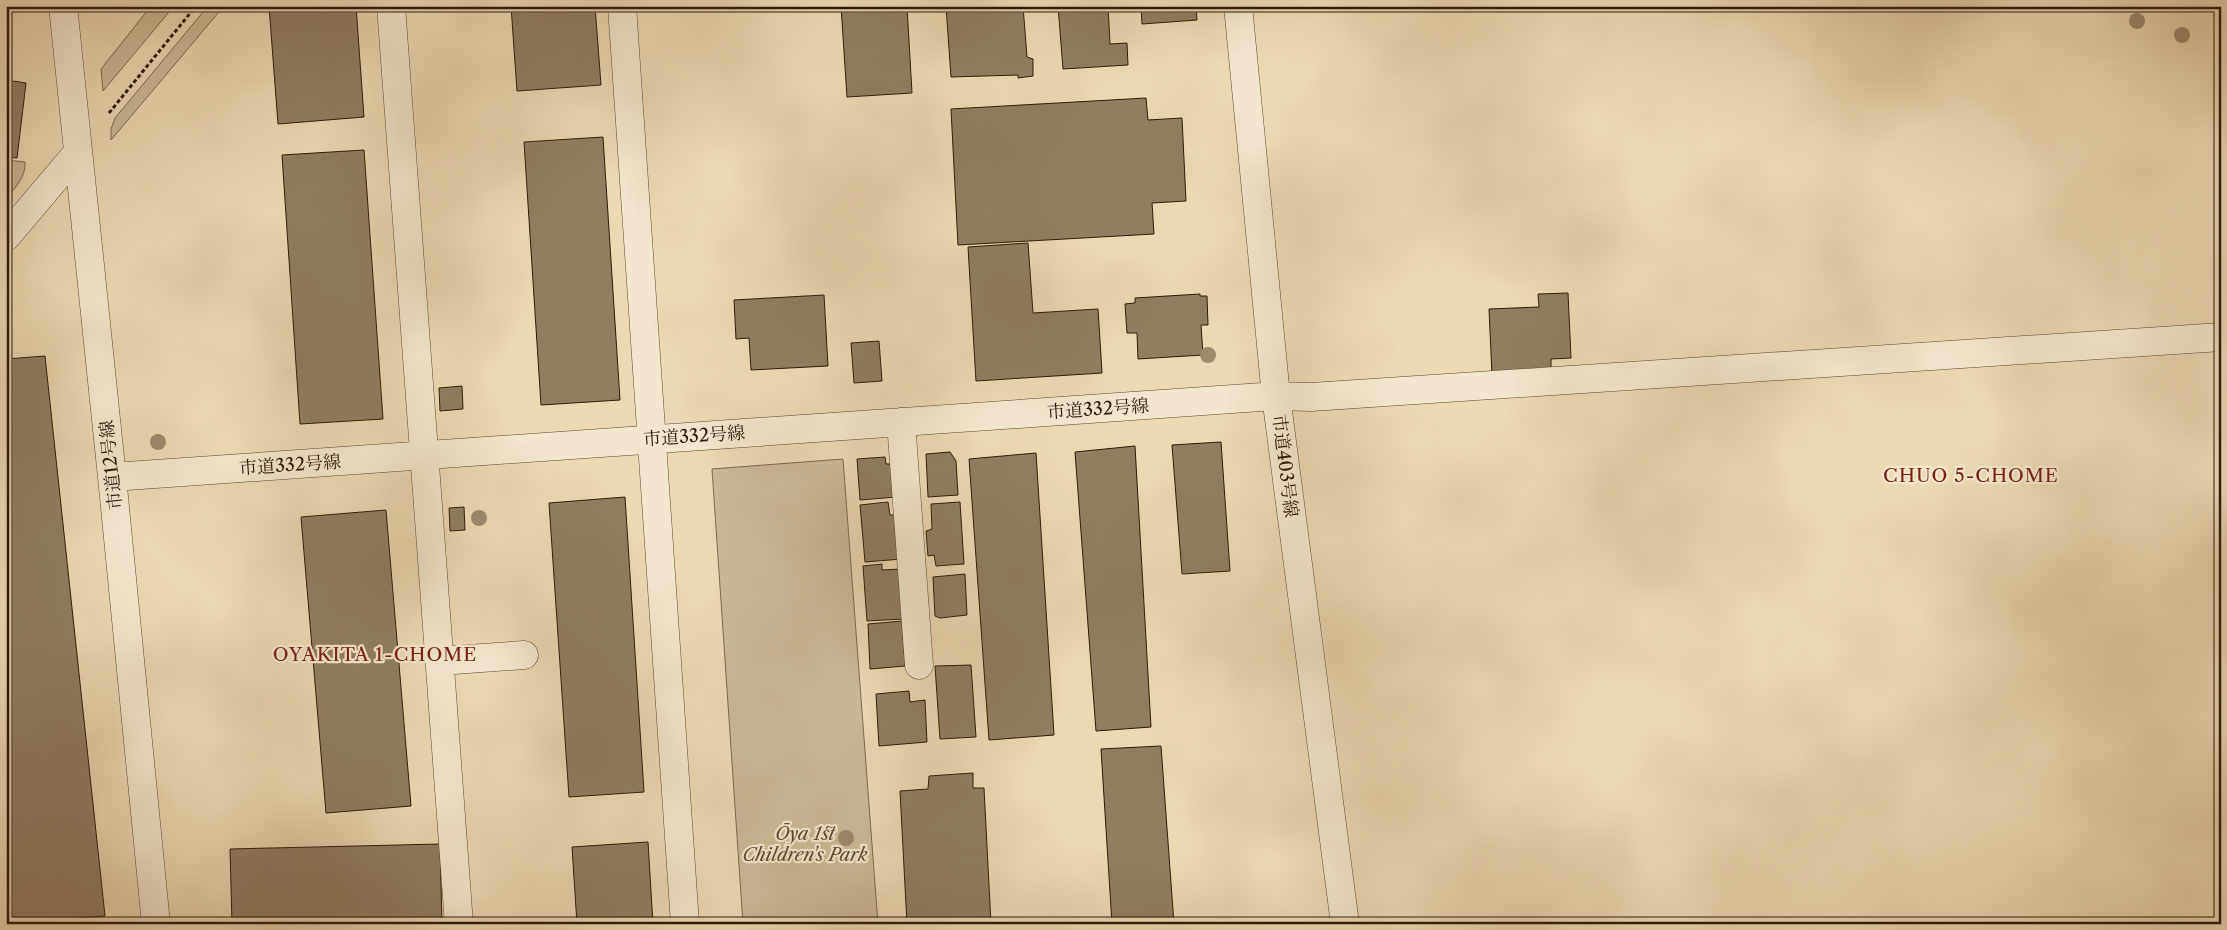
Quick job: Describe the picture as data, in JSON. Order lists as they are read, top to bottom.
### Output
{
  "streets": {
    "street": ["市道332号線", "市道12号線", "市道403号線"]
  },
  "crossings": [
    ["市道332号線", "市道12号線"],
    ["市道332号線", "市道403号線"]
  ],
  "districts": ["CHUO 5-CHOME", "OYAKITA 1-CHOME"],
  "parks": ["Ōya 1st Children's Park"]
}
